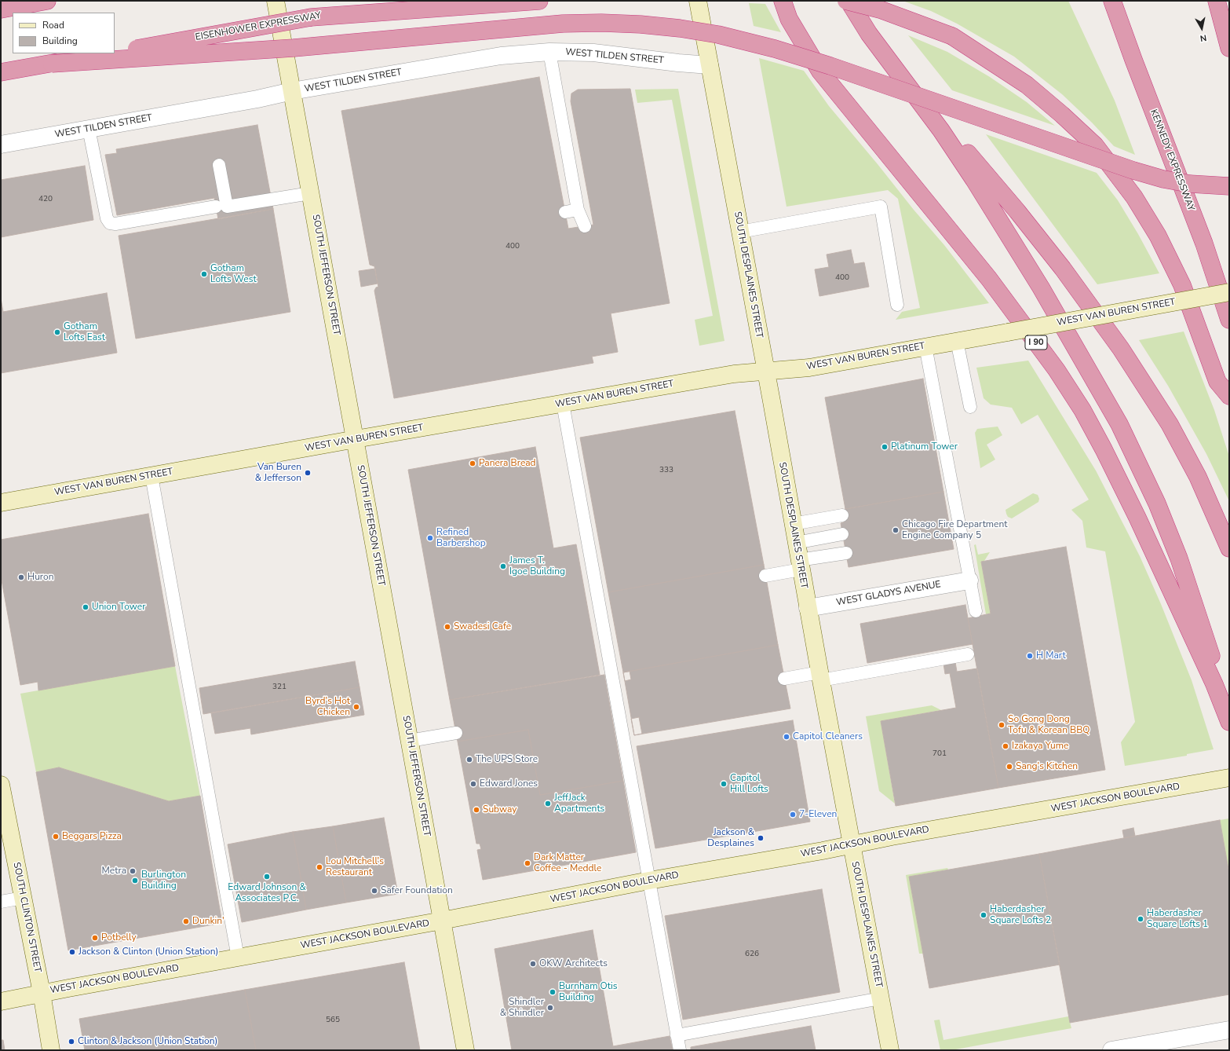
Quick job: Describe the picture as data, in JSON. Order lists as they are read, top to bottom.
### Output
{
  "streets": {
    "highway": ["EISENHOWER EXPRESSWAY", "KENNEDY EXPRESSWAY", "I 90"],
    "main road": [
      "SOUTH JEFFERSON STREET",
      "SOUTH DESPLAINES STREET",
      "WEST VAN BUREN STREET",
      "WEST JACKSON BOULEVARD",
      "SOUTH CLINTON STREET"
    ],
    "street": ["WEST TILDEN STREET", "WEST GLADYS AVENUE"]
  },
  "crossings": [
    ["WEST TILDEN STREET", "SOUTH JEFFERSON STREET"],
    ["WEST TILDEN STREET", "SOUTH DESPLAINES STREET"],
    ["SOUTH JEFFERSON STREET", "WEST VAN BUREN STREET"],
    ["SOUTH JEFFERSON STREET", "WEST JACKSON BOULEVARD"],
    ["SOUTH DESPLAINES STREET", "WEST VAN BUREN STREET"],
    ["SOUTH DESPLAINES STREET", "WEST GLADYS AVENUE"],
    ["SOUTH DESPLAINES STREET", "WEST JACKSON BOULEVARD"],
    ["WEST JACKSON BOULEVARD", "SOUTH CLINTON STREET"]
  ],
  "places": [
    "Gotham Lofts West",
    "Gotham Lofts East",
    "Platinum Tower",
    "Panera Bread",
    "Van Buren & Jefferson",
    "Chicago Fire Department Engine Company 5",
    "Refined Barbershop",
    "James T. Igoe Building",
    "Huron",
    "Union Tower",
    "Swadesi Cafe",
    "H Mart",
    "Byrd's Hot Chicken",
    "So Gong Dong Tofu & Korean BBQ",
    "Capitol Cleaners",
    "Izakaya Yume",
    "The UPS Store",
    "Sang's Kitchen",
    "Edward Jones",
    "Capitol Hill Lofts",
    "JeffJack Apartments",
    "Subway",
    "7-Eleven",
    "Beggars Pizza",
    "Jackson & Desplaines",
    "Dark Matter Coffee - Meddle",
    "Lou Mitchell's Restaurant",
    "Metra",
    "Edward Johnson & Associates P.C.",
    "Burlington Building",
    "Safer Foundation",
    "Haberdasher Square Lofts 2",
    "Haberdasher Square Lofts 1",
    "Dunkin'",
    "Potbelly",
    "Jackson & Clinton (Union Station)",
    "OKW Architects",
    "Burnham Otis Building",
    "Shindler & Shindler",
    "Clinton & Jackson (Union Station)"
  ],
  "house_numbers": [
    "420",
    "400",
    "400",
    "333",
    "321",
    "701",
    "626",
    "565"
  ],
  "legend": ["Road", "Building"],
  "north": "bottom"
}
